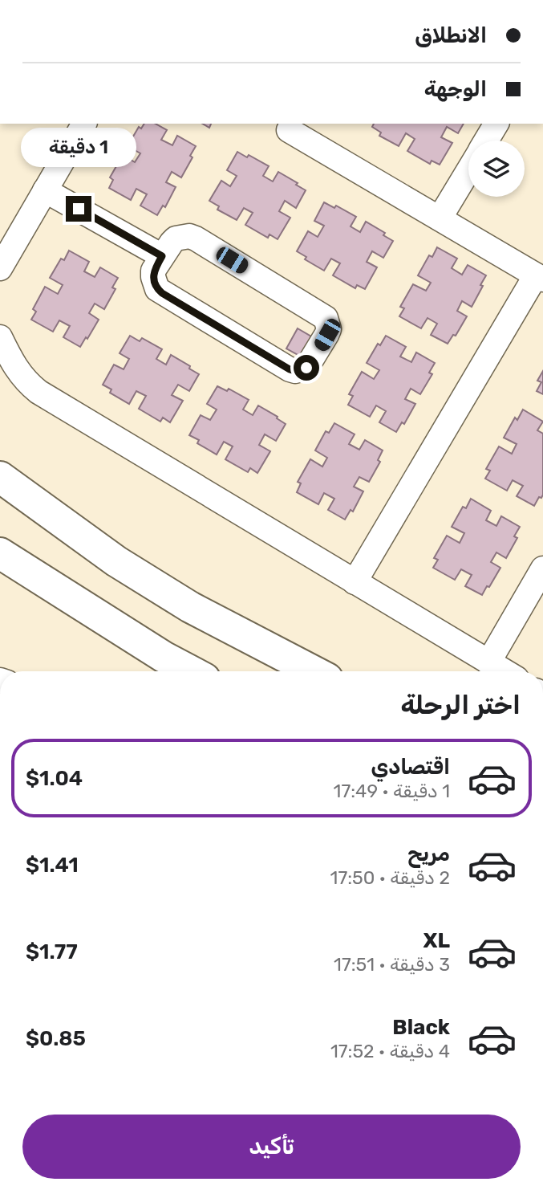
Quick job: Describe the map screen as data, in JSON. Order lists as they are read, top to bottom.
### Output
{
  "page": {
    "banner": ["الانطلاق", "الوجهة"],
    "bubble": "1 دقيقة",
    "heading": "اختر الرحلة",
    "list": [
      {
        "name": "اقتصادي",
        "note": "1 دقيقة · 17:49",
        "value": "$1.04"
      },
      {
        "name": "مريح",
        "note": "2 دقيقة · 17:50",
        "value": "$1.41"
      },
      {
        "name": "XL",
        "note": "3 دقيقة · 17:51",
        "value": "$1.77"
      },
      {
        "name": "Black",
        "note": "4 دقيقة · 17:52",
        "value": "$0.85"
      }
    ],
    "buttons": "تأكيد"
  }
}
